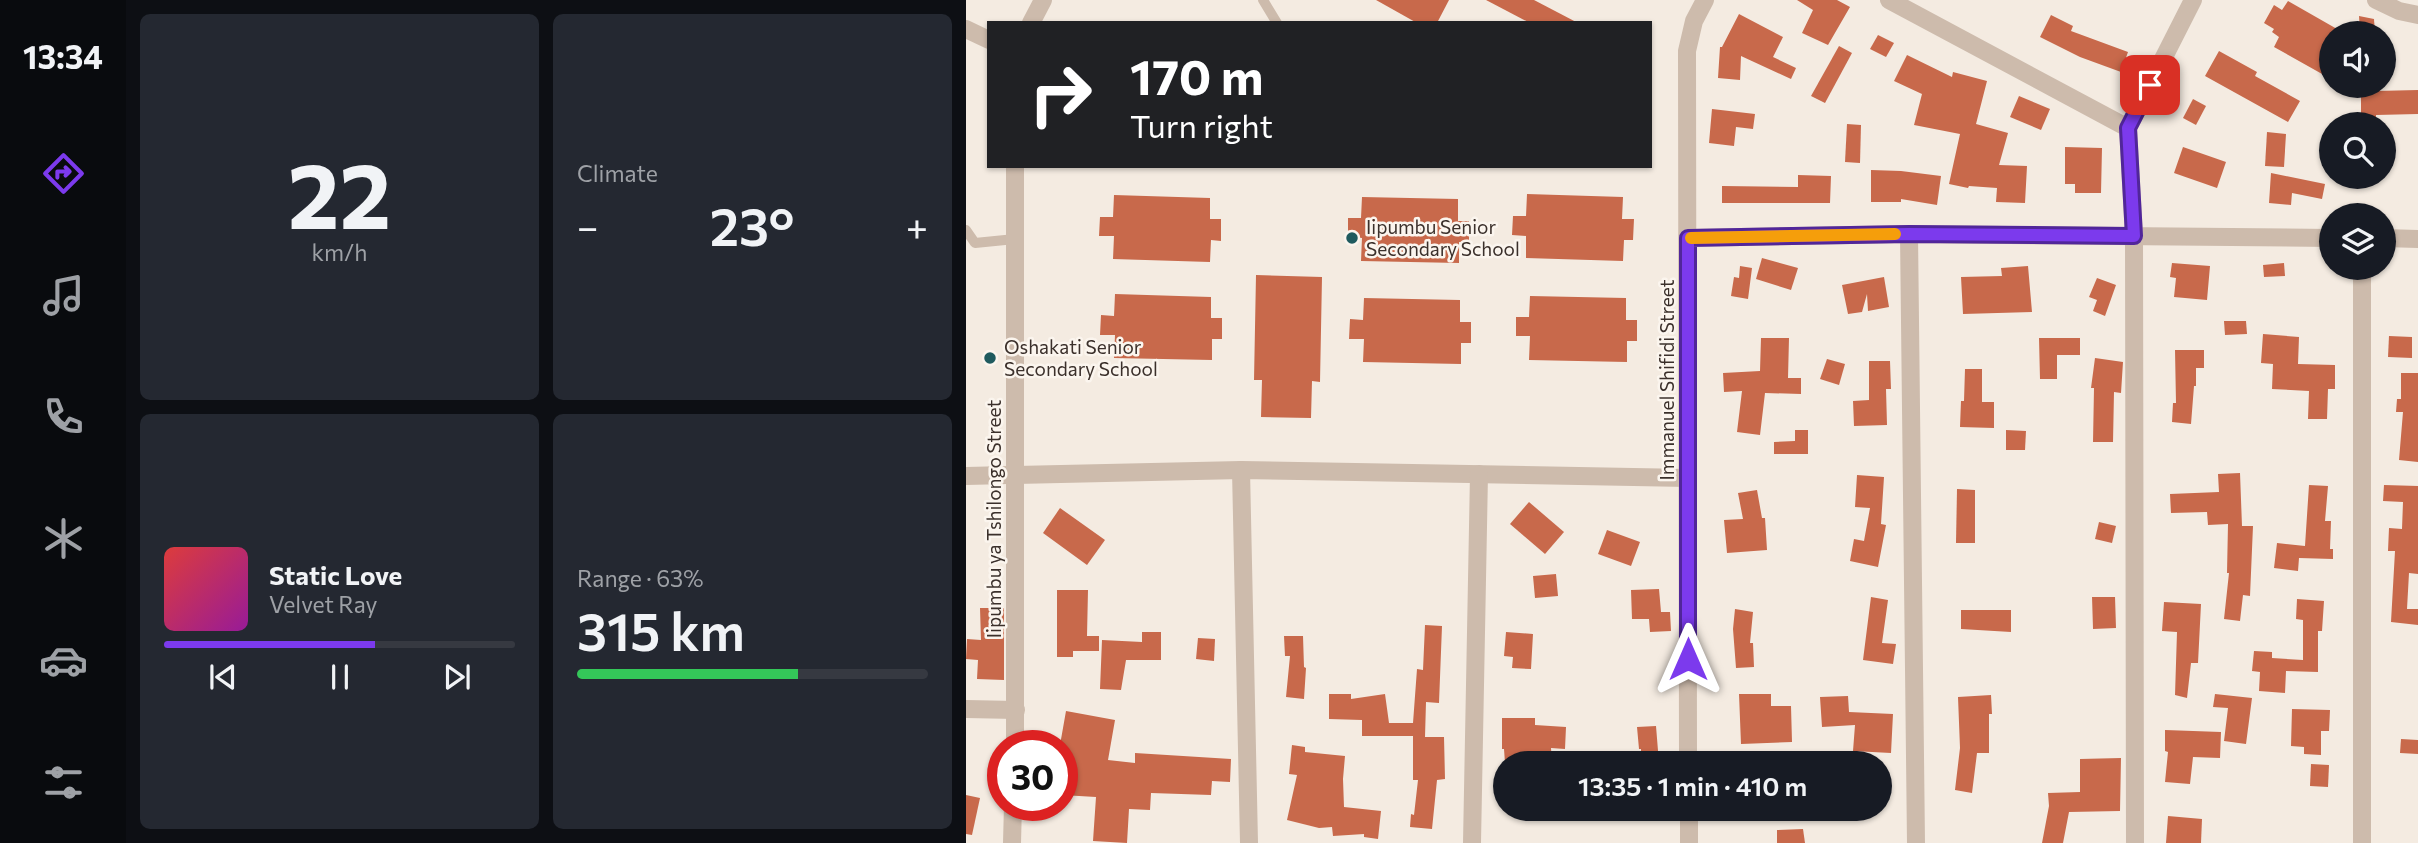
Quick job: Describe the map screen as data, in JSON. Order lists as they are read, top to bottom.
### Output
{
  "streets": {
    "street": ["Immanuel Shifidi Street", "Iipumbu ya Tshilongo Street"]
  },
  "places": ["Iipumbu Senior Secondary School", "Oshakati Senior Secondary School"],
  "page": {
    "tabs": "13:34",
    "tile": [
      ["22", "km/h"],
      "Climate",
      ["Range · 63%", "315 km"]
    ],
    "turn": ["170 m", "Turn right"],
    "heat": ["−", "23°", "+"],
    "song": ["Static Love", "Velvet Ray"],
    "limit": "30",
    "trip": "13:35 · 1 min · 410 m"
  }
}
